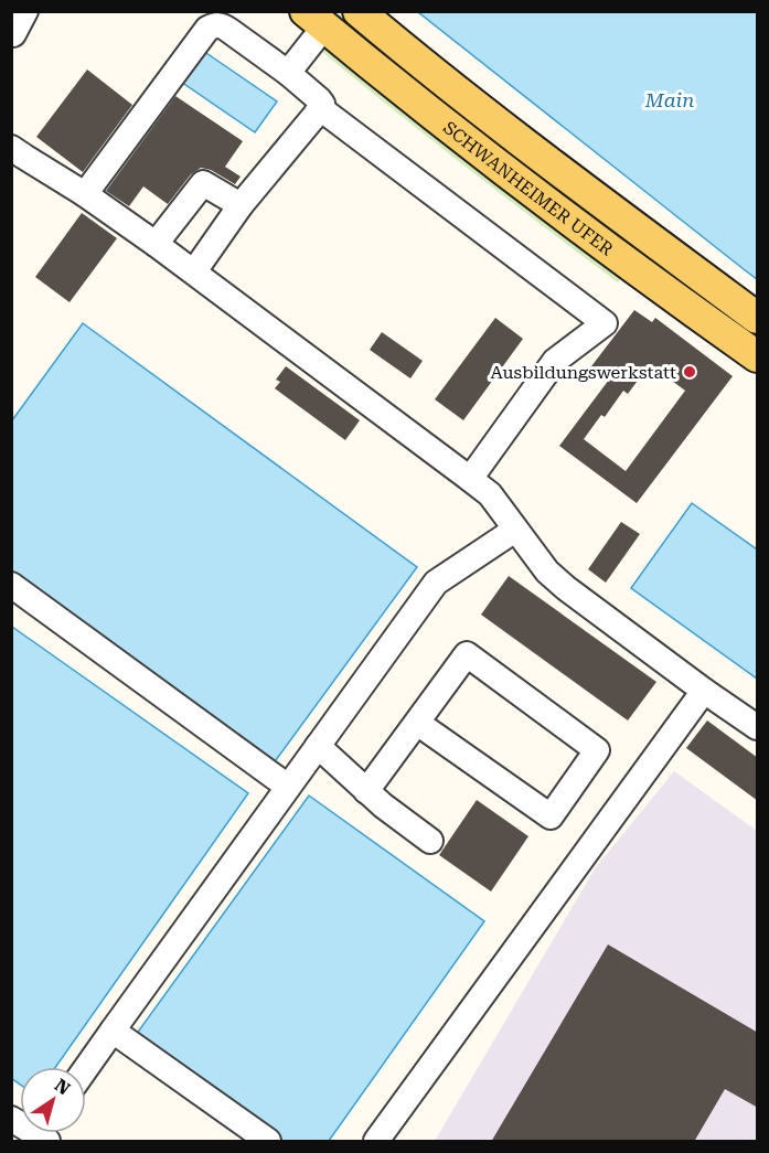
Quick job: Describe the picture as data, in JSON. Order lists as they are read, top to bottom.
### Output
{
  "streets": {
    "main road": ["SCHWANHEIMER UFER"]
  },
  "water": ["Main"],
  "places": ["Ausbildungswerkstatt"],
  "north": "top right"
}
